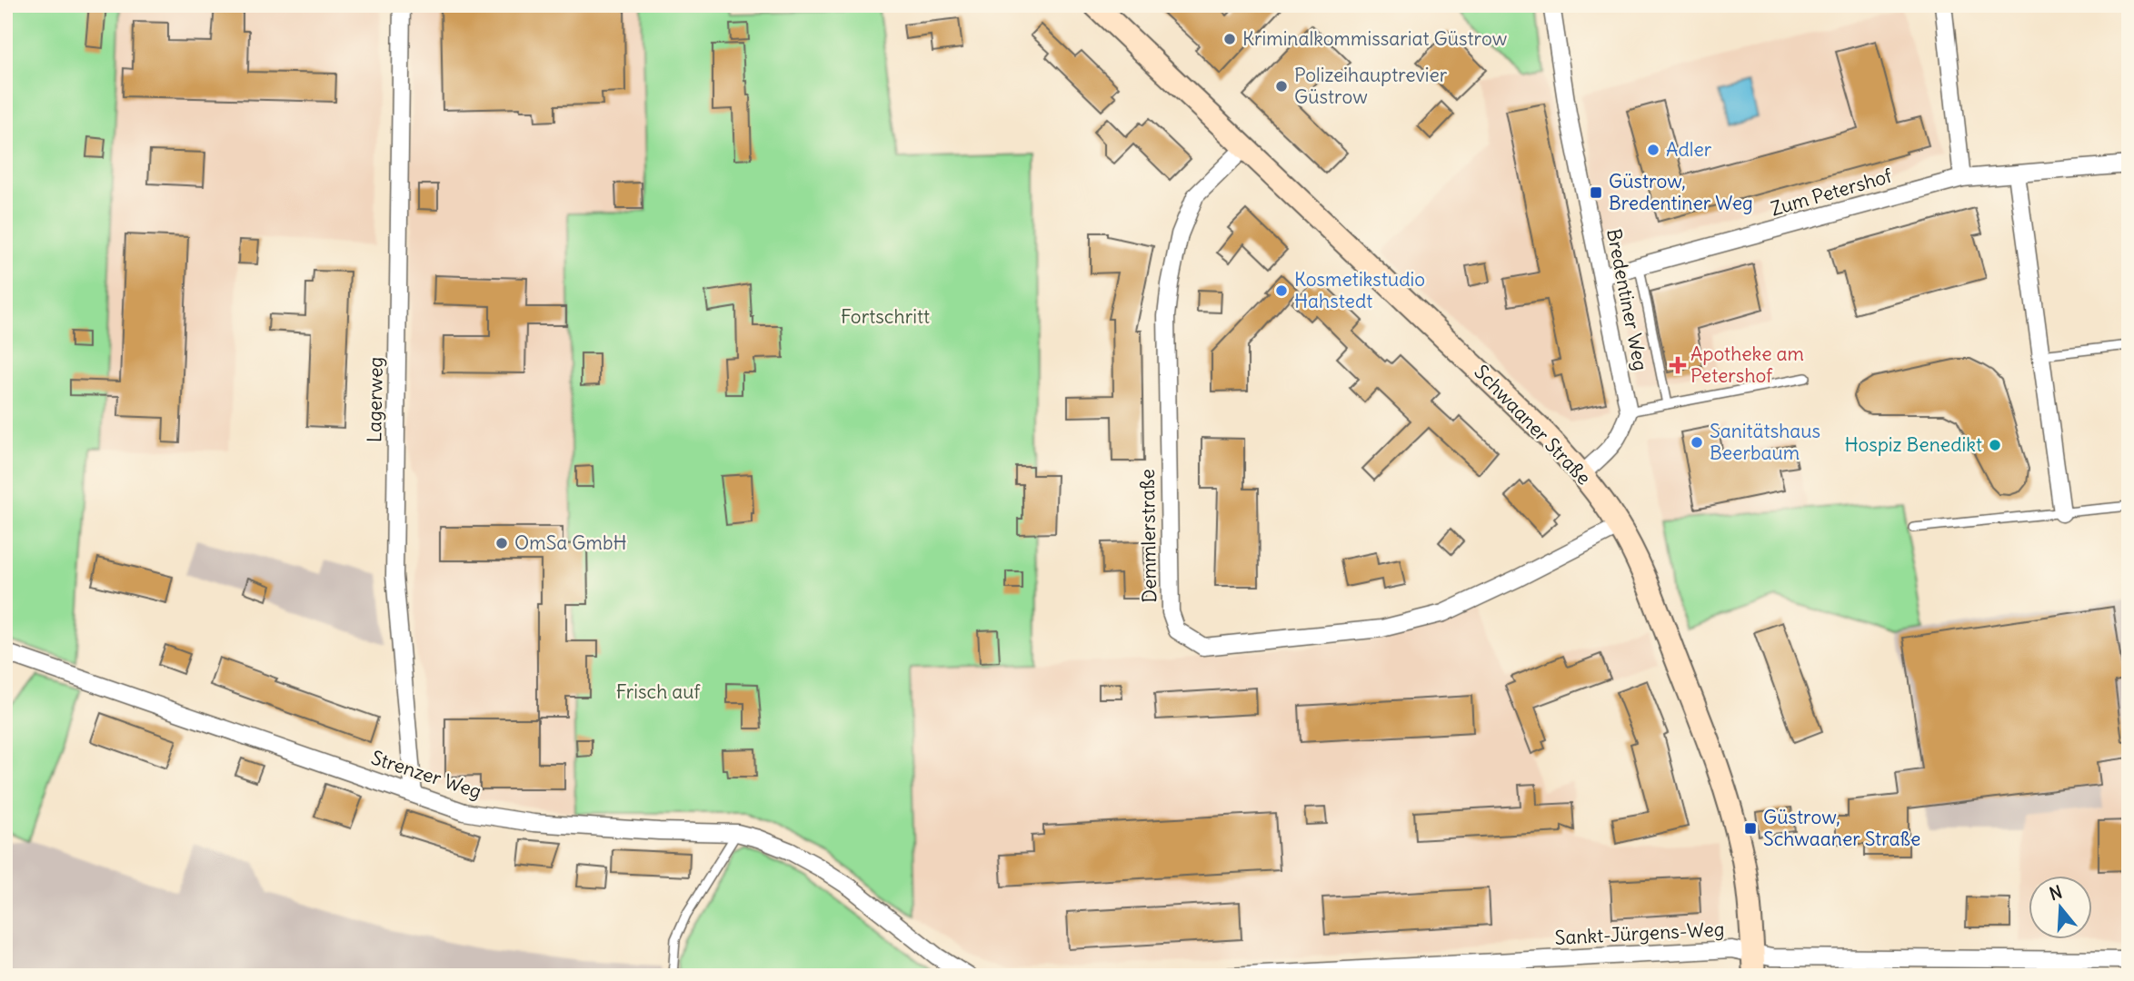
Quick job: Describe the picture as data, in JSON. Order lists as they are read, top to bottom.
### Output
{
  "streets": {
    "main road": ["Schwaaner Straße"],
    "street": [
      "Zum Petershof",
      "Bredentiner Weg",
      "Lagerweg",
      "Demmlerstraße",
      "Strenzer Weg",
      "Sankt-Jürgens-Weg"
    ]
  },
  "crossings": [
    ["Zum Petershof", "Bredentiner Weg"],
    ["Lagerweg", "Strenzer Weg"],
    ["Schwaaner Straße", "Demmlerstraße"],
    ["Schwaaner Straße", "Sankt-Jürgens-Weg"]
  ],
  "parks": ["Fortschritt", "Frisch auf"],
  "places": {
    "other": [
      "Kriminalkommissariat Güstrow",
      "Polizeihauptrevier Güstrow",
      "Adler",
      "Kosmetikstudio Hahstedt",
      "Sanitätshaus Beerbaum",
      "Hospiz Benedikt",
      "OmSa GmbH"
    ],
    "transit": ["Güstrow, Bredentiner Weg", "Güstrow, Schwaaner Straße"],
    "health": ["Apotheke am Petershof"]
  },
  "north": "top"
}
